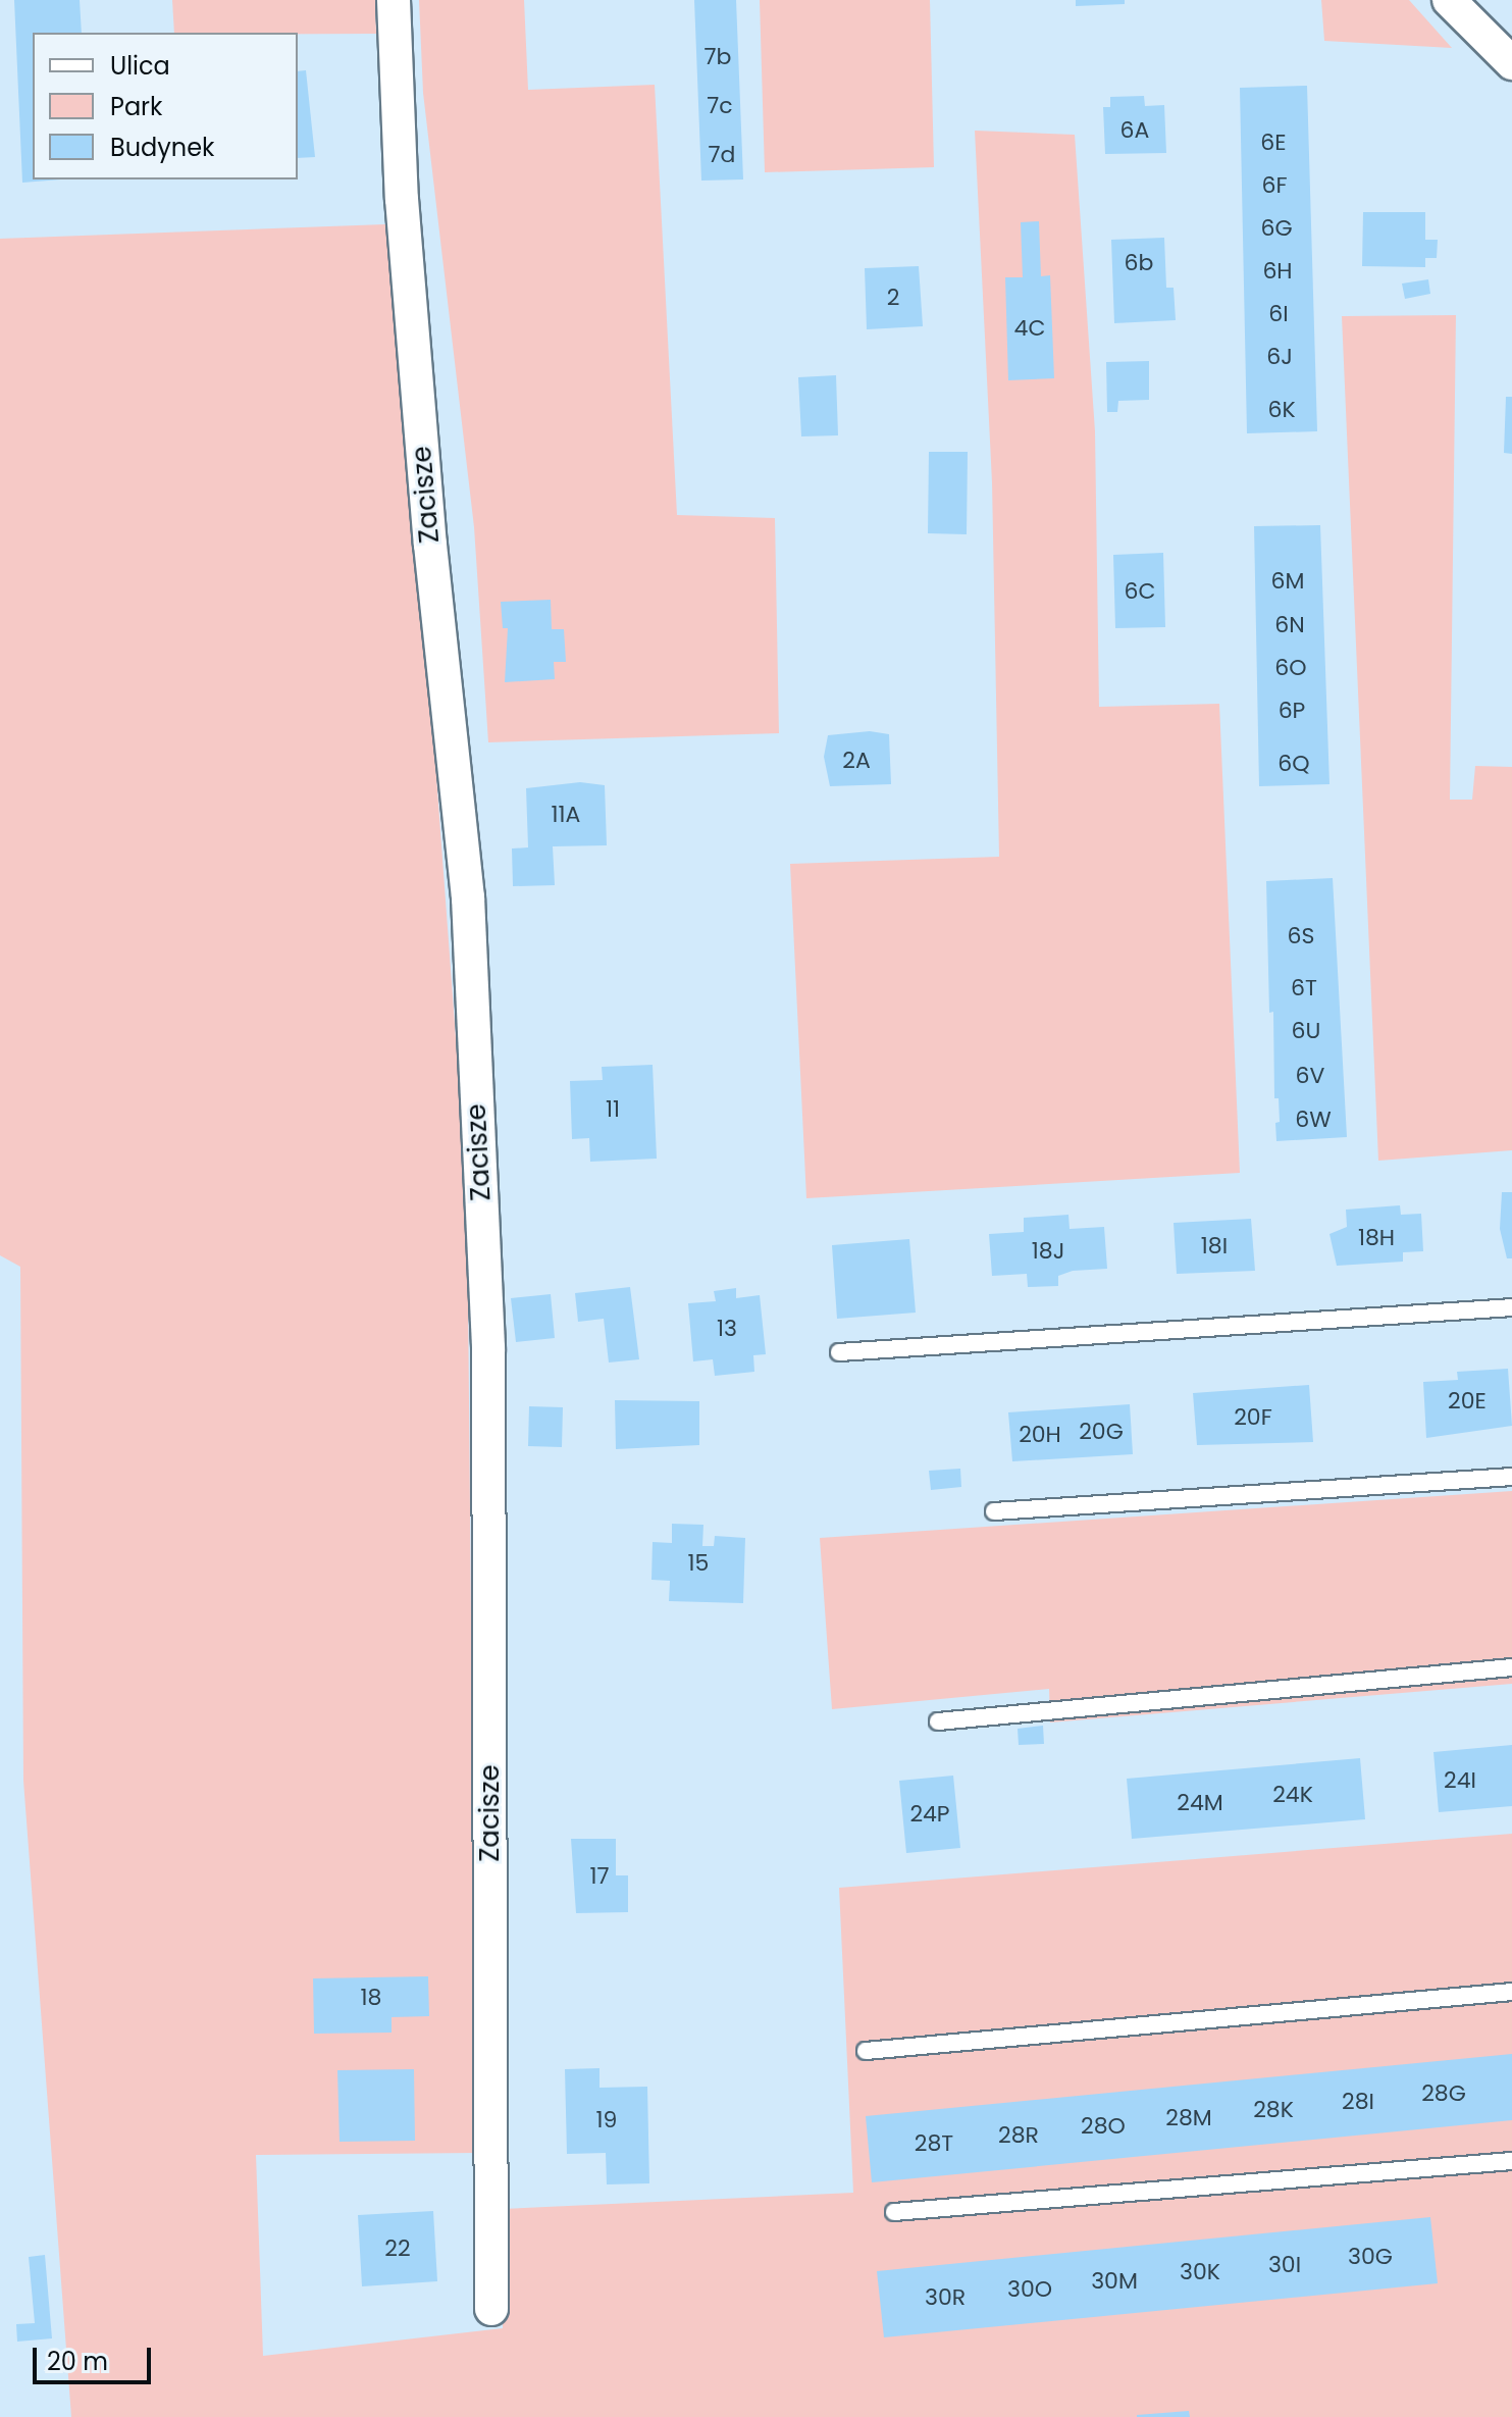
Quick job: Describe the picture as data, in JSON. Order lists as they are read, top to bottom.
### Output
{
  "streets": {
    "street": ["Zacisze"]
  },
  "house_numbers": [
    "7b",
    "7c",
    "6A",
    "6E",
    "7d",
    "6F",
    "6G",
    "6b",
    "6H",
    "2",
    "6I",
    "4C",
    "6J",
    "6K",
    "6M",
    "6C",
    "6N",
    "6O",
    "6P",
    "2A",
    "6Q",
    "11A",
    "6S",
    "6T",
    "6U",
    "6V",
    "11",
    "6W",
    "18H",
    "18I",
    "18J",
    "13",
    "20E",
    "20F",
    "20G",
    "20H",
    "15",
    "24I",
    "24K",
    "24M",
    "24P",
    "17",
    "18",
    "28G",
    "28I",
    "28K",
    "28M",
    "19",
    "28O",
    "28R",
    "28T",
    "22",
    "30G",
    "30I",
    "30K",
    "30M",
    "30O",
    "30R"
  ],
  "legend": ["Ulica", "Park", "Budynek"],
  "scale_bar": "20 m"
}
